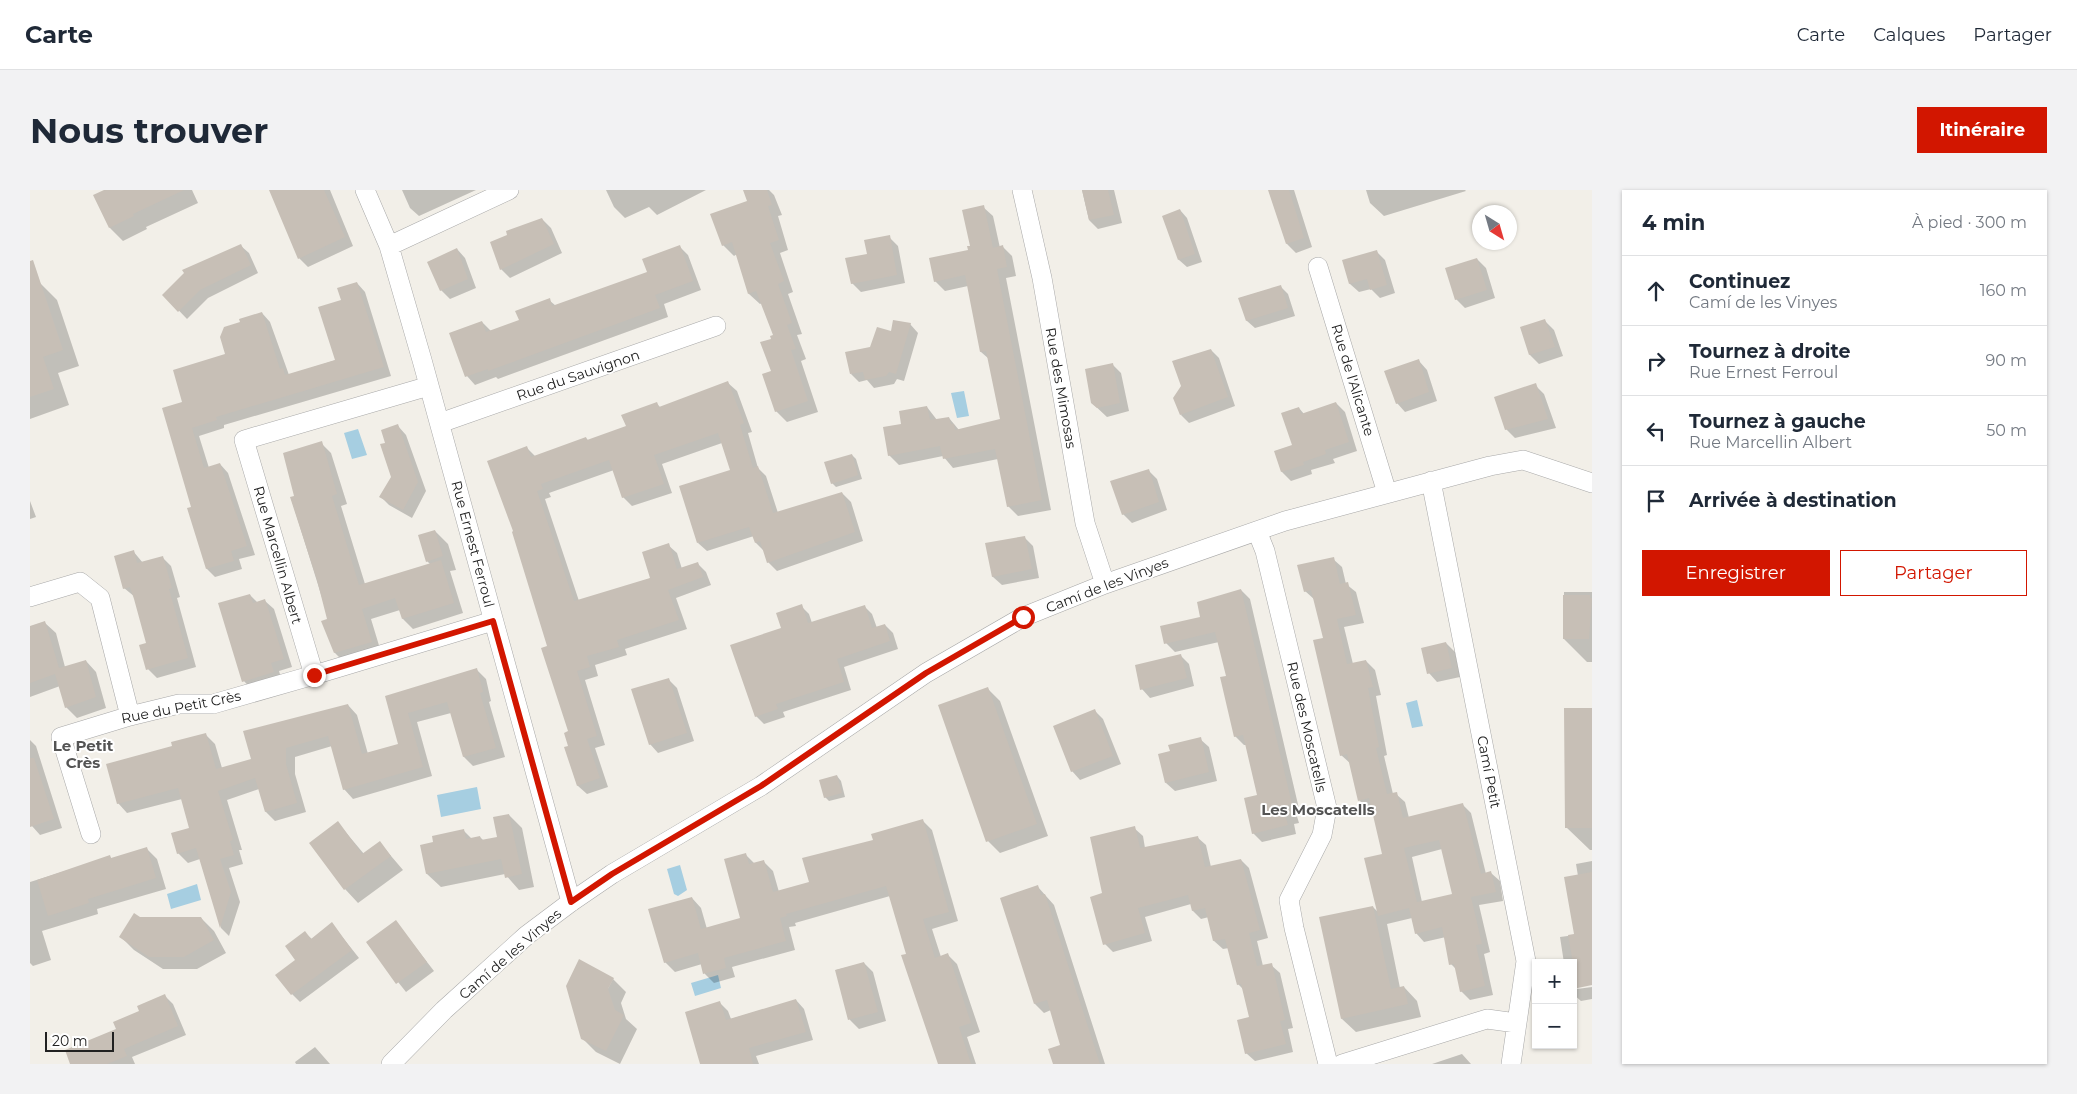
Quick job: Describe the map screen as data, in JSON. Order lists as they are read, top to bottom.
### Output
{
  "streets": {
    "street": [
      "Rue du Sauvignon",
      "Rue de l'Alicante",
      "Rue des Mimosas",
      "Rue Ernest Ferroul",
      "Rue Marcellin Albert",
      "Camí de les Vinyes",
      "Rue du Petit Crès",
      "Rue des Moscatells",
      "Camí Petit"
    ]
  },
  "crossings": [
    ["Rue du Sauvignon", "Rue Ernest Ferroul"],
    ["Rue de l'Alicante", "Camí de les Vinyes"],
    ["Rue des Mimosas", "Camí de les Vinyes"],
    ["Rue Ernest Ferroul", "Rue Marcellin Albert"],
    ["Rue Ernest Ferroul", "Camí de les Vinyes"],
    ["Rue Marcellin Albert", "Rue du Petit Crès"],
    ["Camí de les Vinyes", "Rue des Moscatells"],
    ["Camí de les Vinyes", "Camí Petit"]
  ],
  "districts": ["Le Petit Crès", "Les Moscatells"],
  "scale_bar": "20 m",
  "north": "bottom right",
  "page": {
    "header": "Carte",
    "nav": ["Carte", "Calques", "Partager"],
    "buttons": [
      "Itinéraire",
      ["Enregistrer", "Partager"]
    ],
    "title": "Nous trouver",
    "heading": ["4 min", "À pied · 300 m"],
    "list": [
      ["Continuez", "Camí de les Vinyes", "160 m"],
      ["Tournez à droite", "Rue Ernest Ferroul", "90 m"],
      ["Tournez à gauche", "Rue Marcellin Albert", "50 m"],
      "Arrivée à destination"
    ],
    "map_buttons": ["+", "−"],
    "scale": "20 m"
  }
}
